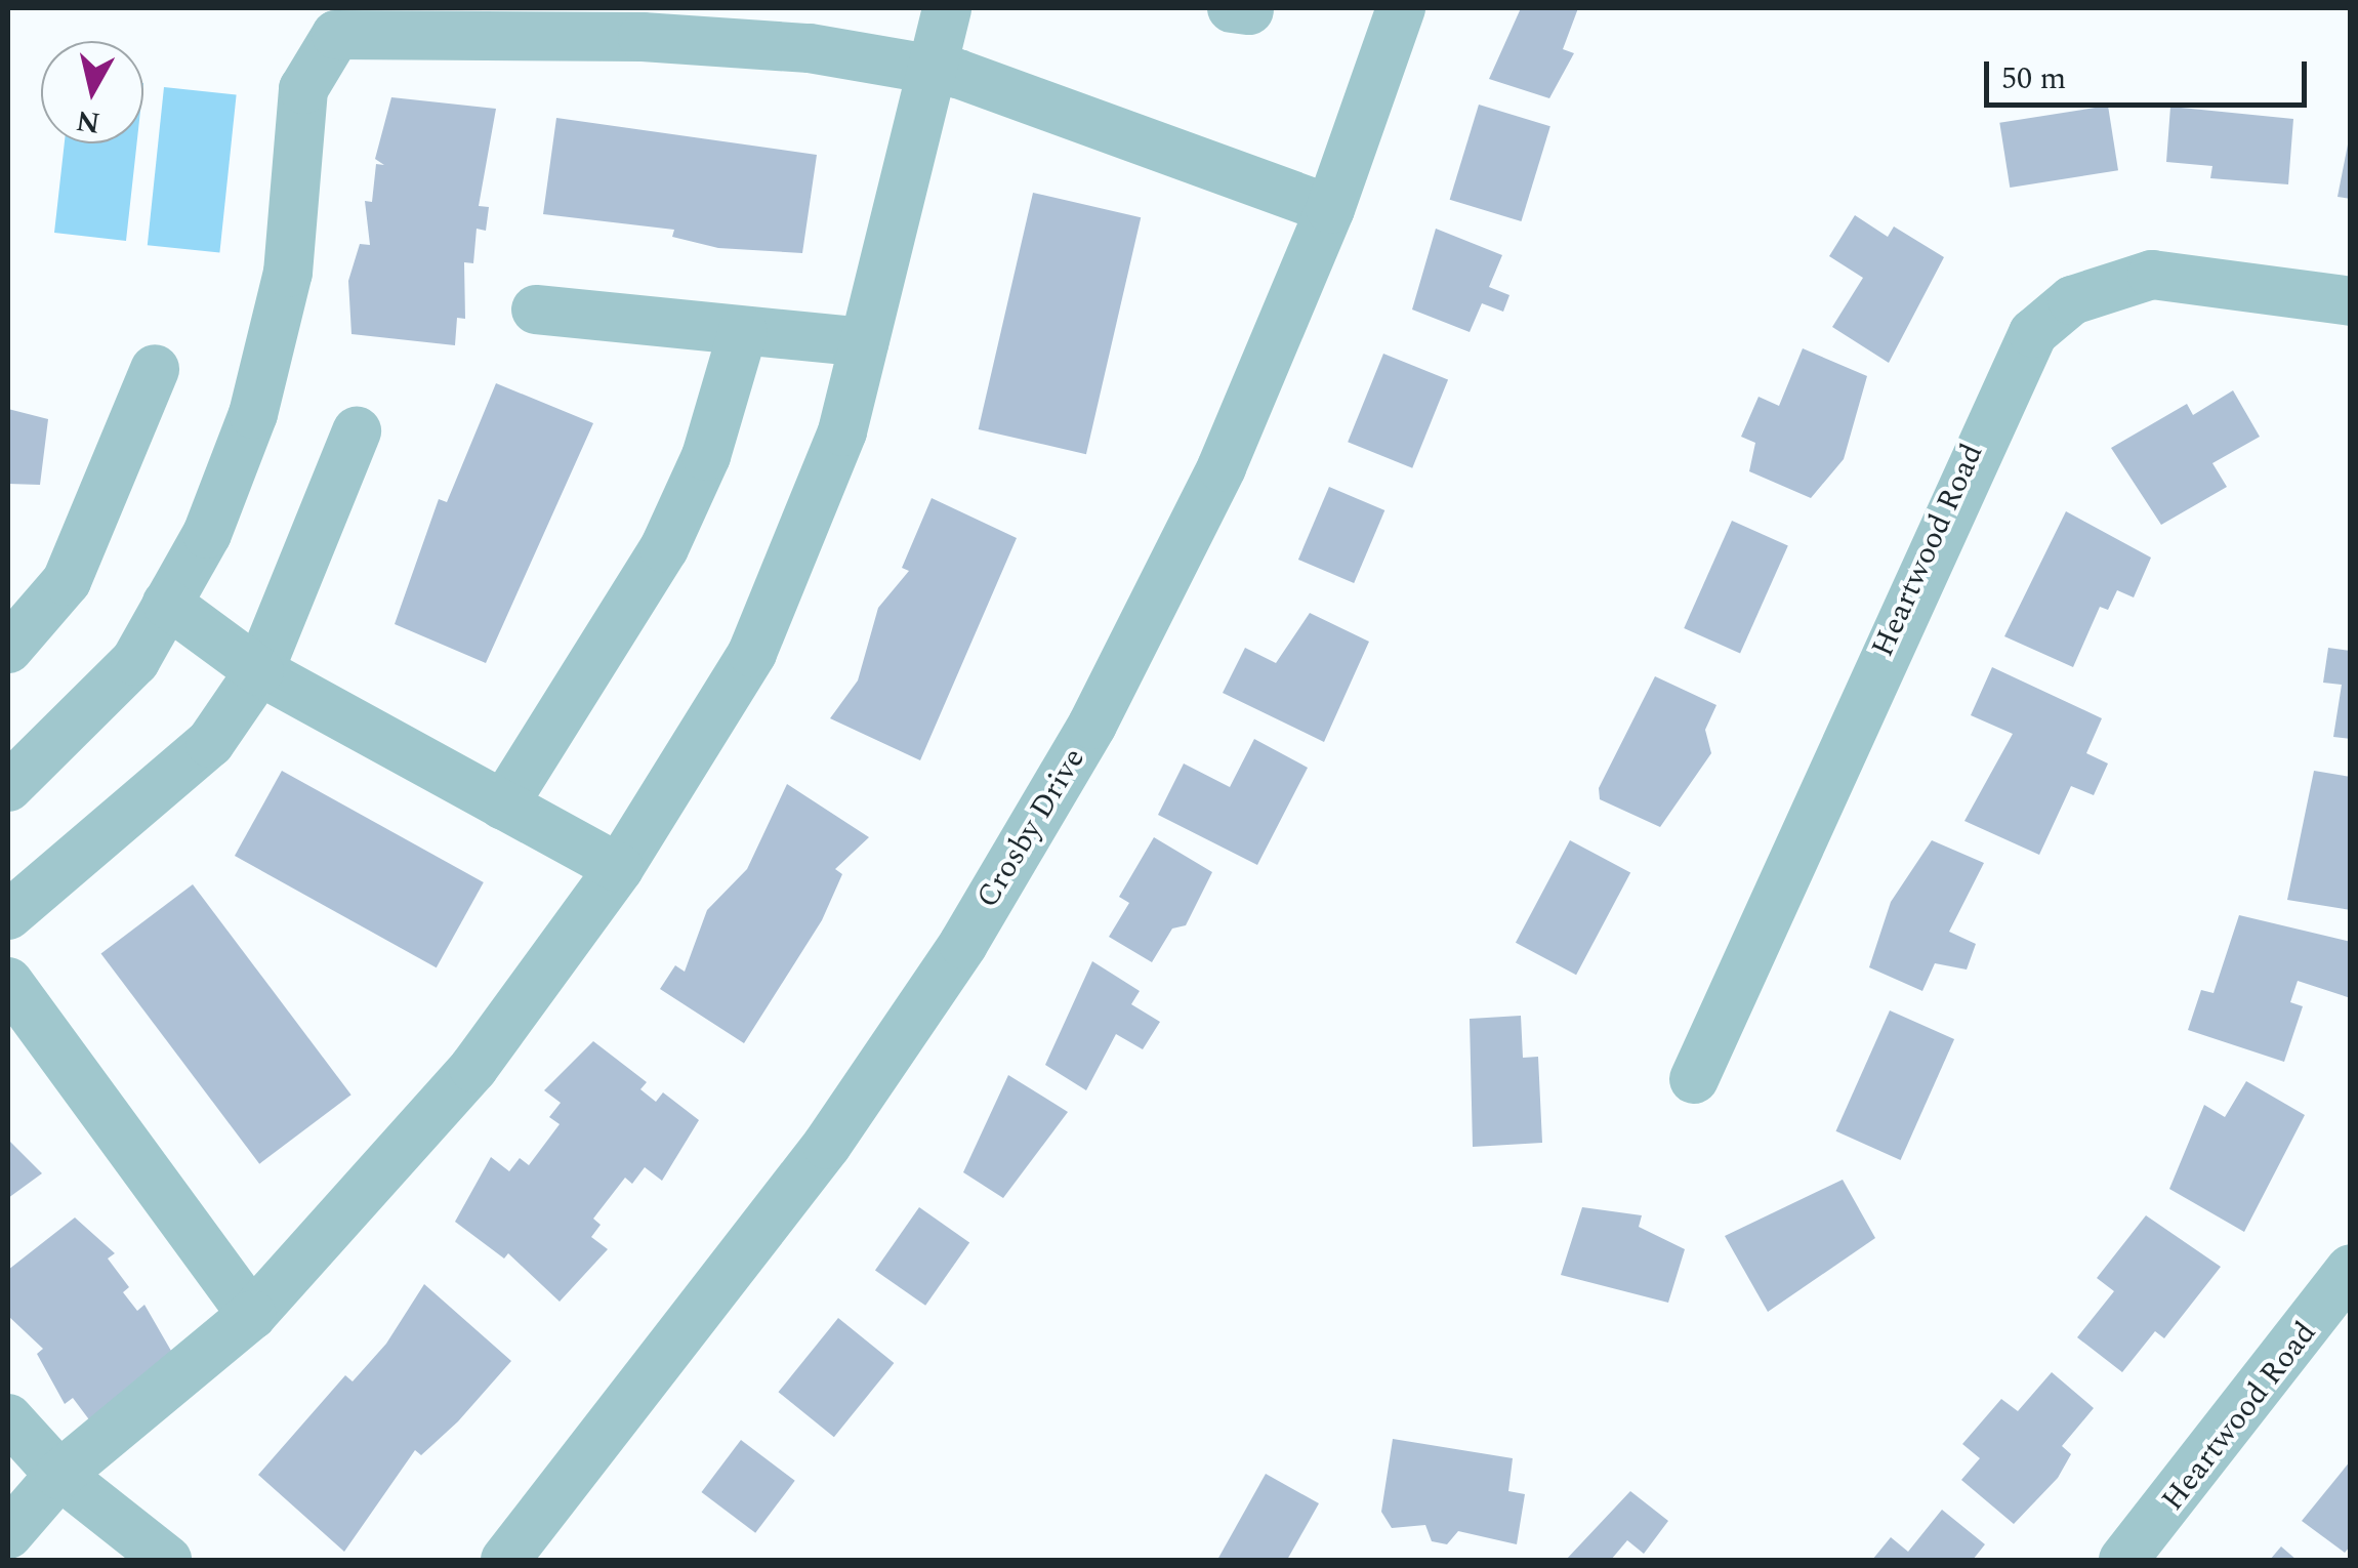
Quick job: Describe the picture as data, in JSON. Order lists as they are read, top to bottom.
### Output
{
  "streets": {
    "street": ["Heartwood Road", "Crosby Drive"]
  },
  "scale_bar": "50 m",
  "north": "bottom"
}
